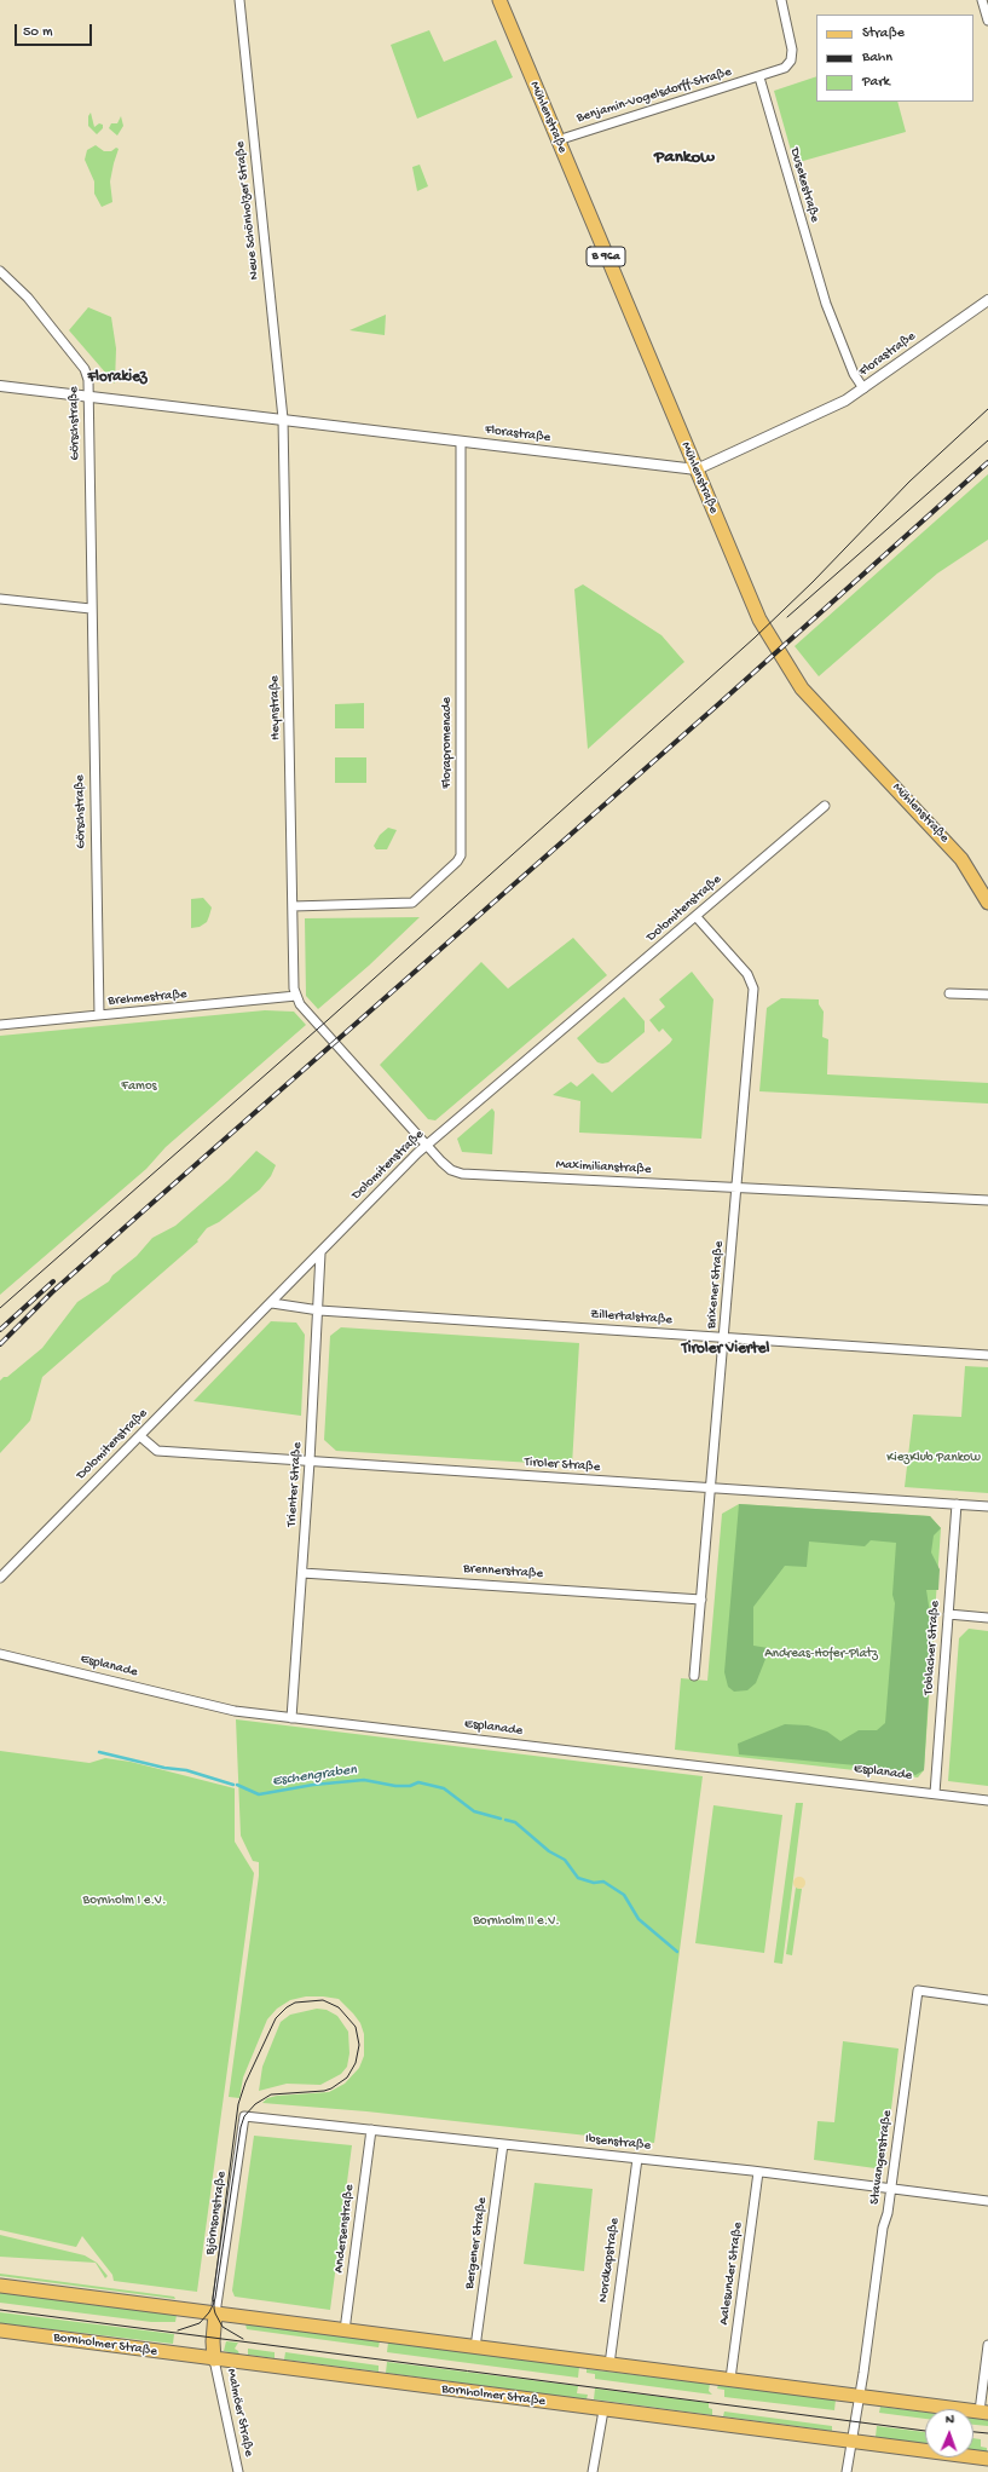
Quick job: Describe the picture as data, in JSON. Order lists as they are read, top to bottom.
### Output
{
  "streets": {
    "main road": ["Mühlenstraße", "B 96a", "Bornholmer Straße"],
    "street": [
      "Benjamin-Vogelsdorff-Straße",
      "Dusekestraße",
      "Neue Schönholzer Straße",
      "Florastraße",
      "Görschstraße",
      "Heynstraße",
      "Florapromenade",
      "Dolomitenstraße",
      "Brehmestraße",
      "Maximilianstraße",
      "Brixener Straße",
      "Zillertalstraße",
      "Tiroler Straße",
      "Trienter Straße",
      "Brennerstraße",
      "Toblacher Straße",
      "Esplanade",
      "Ibsenstraße",
      "Stavangerstraße",
      "Björnsonstraße",
      "Andersenstraße",
      "Bergener Straße",
      "Nordkapstraße",
      "Aalesunder Straße",
      "Malmöer Straße"
    ]
  },
  "crossings": [
    ["Benjamin-Vogelsdorff-Straße", "Mühlenstraße"],
    ["Benjamin-Vogelsdorff-Straße", "Dusekestraße"],
    ["Mühlenstraße", "Florastraße"],
    ["Dusekestraße", "Florastraße"],
    ["Neue Schönholzer Straße", "Florastraße"],
    ["Neue Schönholzer Straße", "Heynstraße"],
    ["Florastraße", "Görschstraße"],
    ["Florastraße", "Heynstraße"],
    ["Florastraße", "Florapromenade"],
    ["Görschstraße", "Brehmestraße"],
    ["Heynstraße", "Florapromenade"],
    ["Heynstraße", "Brehmestraße"],
    ["Heynstraße", "Maximilianstraße"],
    ["Dolomitenstraße", "Maximilianstraße"],
    ["Dolomitenstraße", "Brixener Straße"],
    ["Dolomitenstraße", "Zillertalstraße"],
    ["Dolomitenstraße", "Tiroler Straße"],
    ["Dolomitenstraße", "Trienter Straße"],
    ["Brehmestraße", "Maximilianstraße"],
    ["Maximilianstraße", "Brixener Straße"],
    ["Brixener Straße", "Zillertalstraße"],
    ["Brixener Straße", "Tiroler Straße"],
    ["Brixener Straße", "Brennerstraße"],
    ["Zillertalstraße", "Trienter Straße"],
    ["Tiroler Straße", "Trienter Straße"],
    ["Tiroler Straße", "Toblacher Straße"],
    ["Trienter Straße", "Brennerstraße"],
    ["Trienter Straße", "Esplanade"],
    ["Toblacher Straße", "Esplanade"],
    ["Ibsenstraße", "Stavangerstraße"],
    ["Ibsenstraße", "Björnsonstraße"],
    ["Ibsenstraße", "Andersenstraße"],
    ["Ibsenstraße", "Bergener Straße"],
    ["Ibsenstraße", "Nordkapstraße"],
    ["Ibsenstraße", "Aalesunder Straße"],
    ["Stavangerstraße", "Bornholmer Straße"],
    ["Bornholmer Straße", "Malmöer Straße"]
  ],
  "districts": ["Pankow", "Florakiez", "Tiroler Viertel"],
  "water": ["Eschengraben"],
  "parks": [
    "Famos",
    "KiezKlub Pankow",
    "Andreas-Hofer-Platz",
    "Bornholm I e.V.",
    "Bornholm II e.V."
  ],
  "legend": ["Straße", "Bahn", "Park"],
  "scale_bar": "50 m",
  "north": "top"
}
